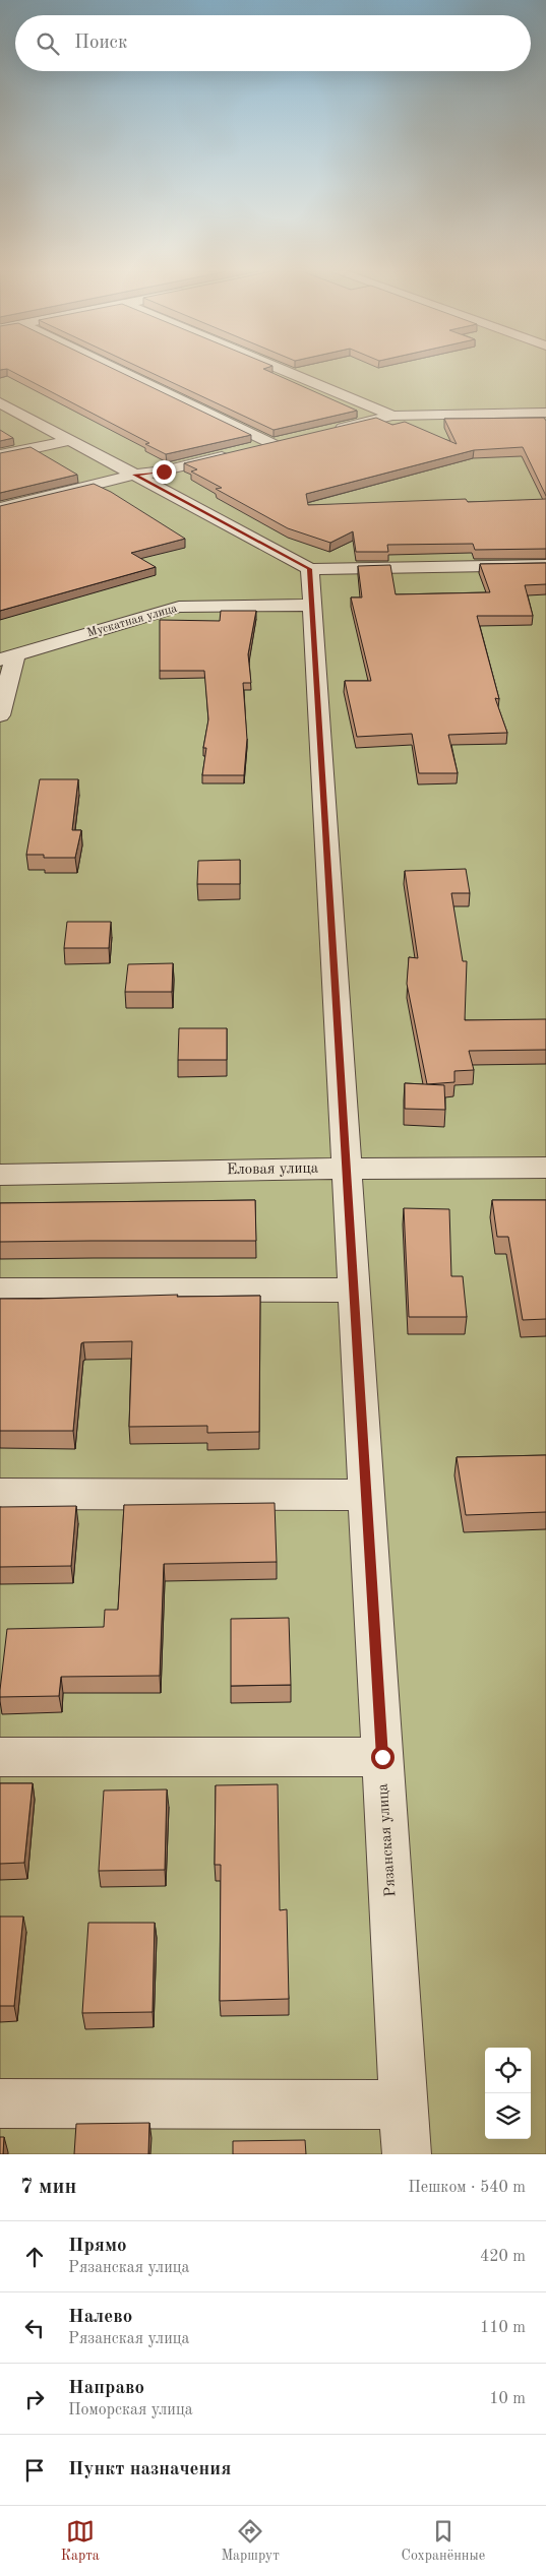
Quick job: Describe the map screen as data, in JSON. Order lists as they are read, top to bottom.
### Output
{
  "streets": {
    "street": ["Мускатная улица", "Еловая улица", "Рязанская улица"]
  },
  "crossings": [
    ["Мускатная улица", "Рязанская улица"],
    ["Еловая улица", "Рязанская улица"]
  ],
  "page": {
    "search": "Поиск",
    "heading": ["7 мин", "Пешком · 540 m"],
    "list": [
      ["Прямо", "Рязанская улица", "420 m"],
      ["Налево", "Рязанская улица", "110 m"],
      ["Направо", "Поморская улица", "10 m"],
      "Пункт назначения"
    ],
    "nav": ["Карта", "Маршрут", "Сохранённые"]
  }
}
